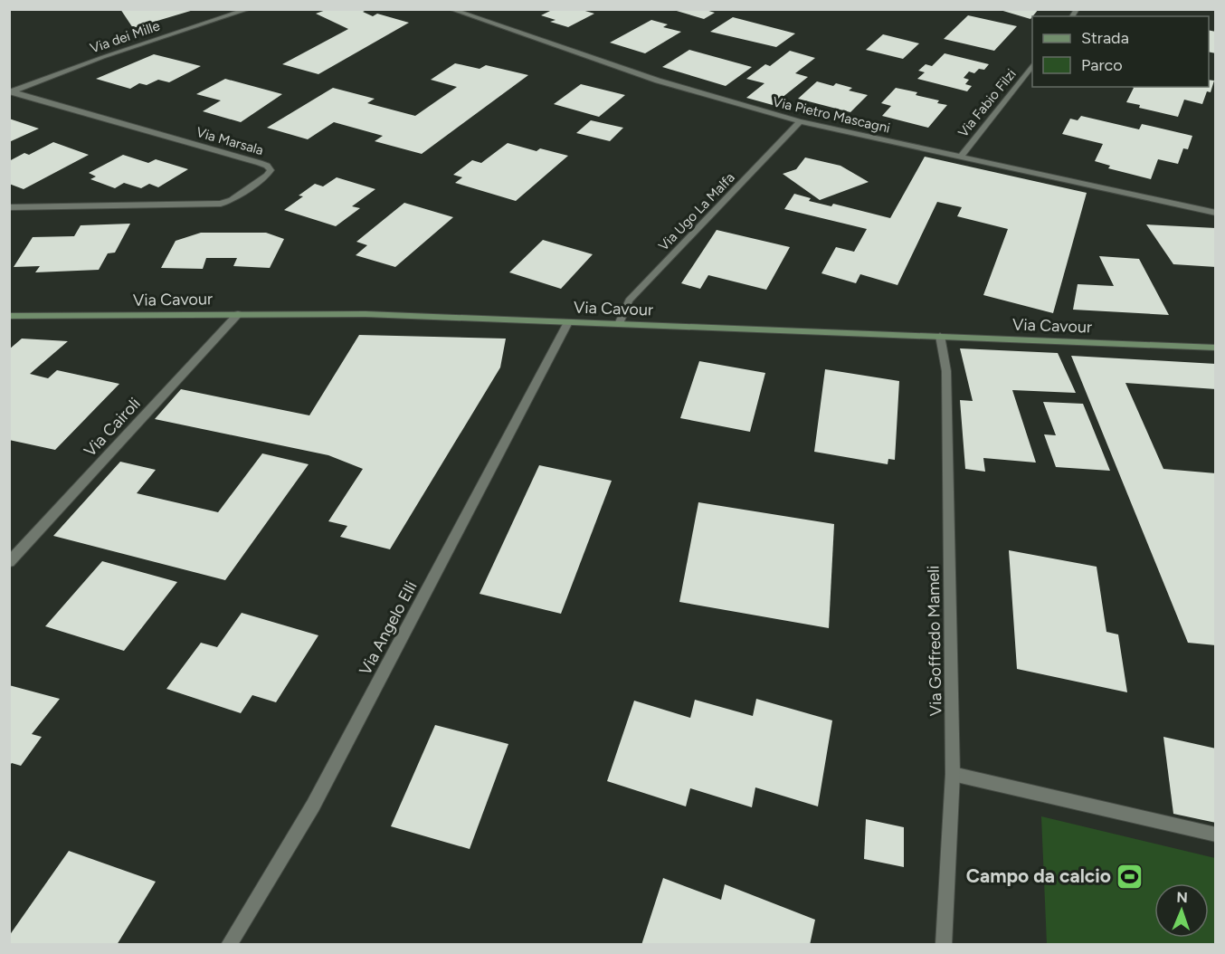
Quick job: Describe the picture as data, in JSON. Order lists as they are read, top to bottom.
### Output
{
  "streets": {
    "street": [
      "Via dei Mille",
      "Via Fabio Filzi",
      "Via Pietro Mascagni",
      "Via Marsala",
      "Via Ugo La Malfa",
      "Via Cavour",
      "Via Cairoli",
      "Via Angelo Elli",
      "Via Goffredo Mameli"
    ]
  },
  "crossings": [
    ["Via dei Mille", "Via Marsala"],
    ["Via Fabio Filzi", "Via Pietro Mascagni"],
    ["Via Pietro Mascagni", "Via Ugo La Malfa"],
    ["Via Ugo La Malfa", "Via Cavour"],
    ["Via Cavour", "Via Cairoli"],
    ["Via Cavour", "Via Angelo Elli"],
    ["Via Cavour", "Via Goffredo Mameli"]
  ],
  "places": {
    "sports": ["Campo da calcio"]
  },
  "legend": ["Strada", "Parco"],
  "north": "top"
}
